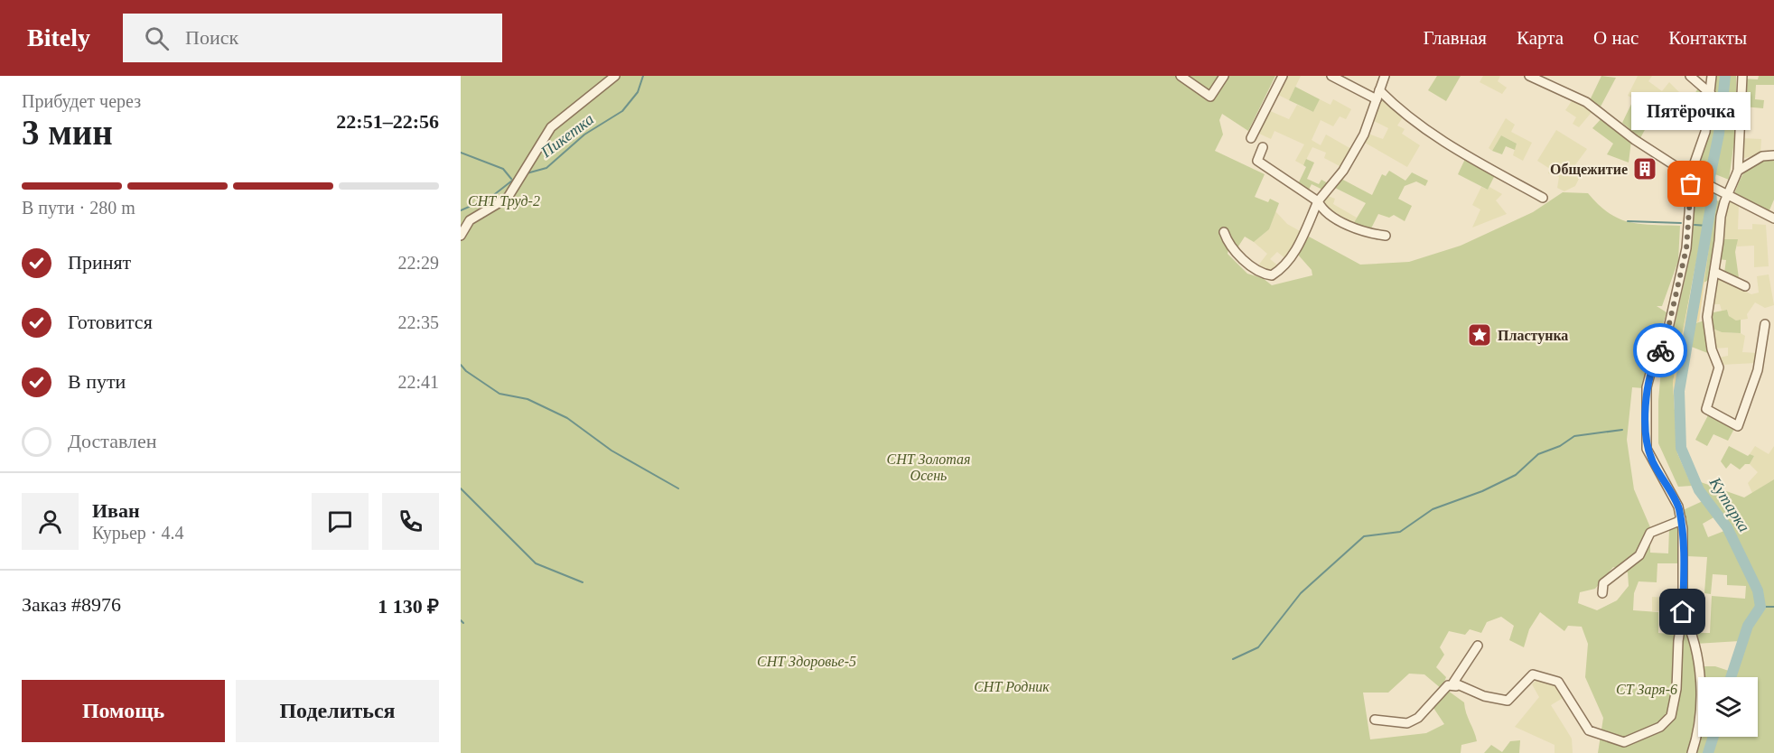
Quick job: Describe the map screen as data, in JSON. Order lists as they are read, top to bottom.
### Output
{
  "water": ["Пикетка", "Кутарка"],
  "parks": [
    "СНТ Труд-2",
    "СНТ Золотая Осень",
    "СНТ Здоровье-5",
    "СНТ Родник",
    "СТ Заря-6"
  ],
  "places": {
    "building": ["Общежитие"],
    "other": ["Пятёрочка"],
    "place": ["Пластунка"]
  },
  "page": {
    "header": "Bitely",
    "search": "Поиск",
    "nav": [
      "Главная",
      "Карта",
      "О нас",
      "Контакты"
    ],
    "heading": ["3 мин", "Прибудет через", "22:51–22:56"],
    "panel": [
      "Иван",
      "Курьер · 4.4",
      "Заказ #8976",
      "1 130 ₽"
    ],
    "bubble": "Пятёрочка",
    "bar": "В пути · 280 m",
    "list": [
      ["Принят", "22:29"],
      ["Готовится", "22:35"],
      ["В пути", "22:41"],
      "Доставлен"
    ],
    "buttons": ["Помощь", "Поделиться"]
  }
}
